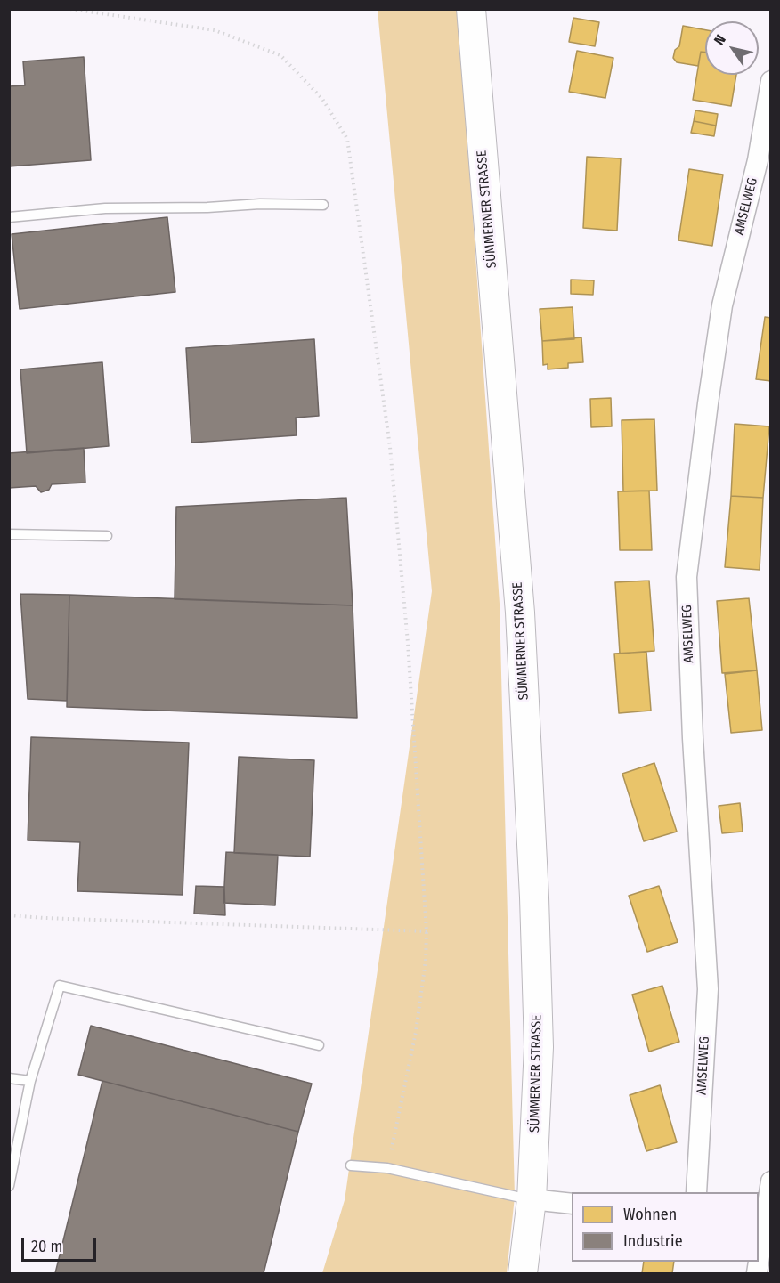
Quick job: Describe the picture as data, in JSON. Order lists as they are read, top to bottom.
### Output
{
  "streets": {
    "main road": ["SÜMMERNER STRASSE"],
    "street": ["AMSELWEG"]
  },
  "legend": ["Wohnen", "Industrie"],
  "scale_bar": "20 m",
  "north": "top left"
}
